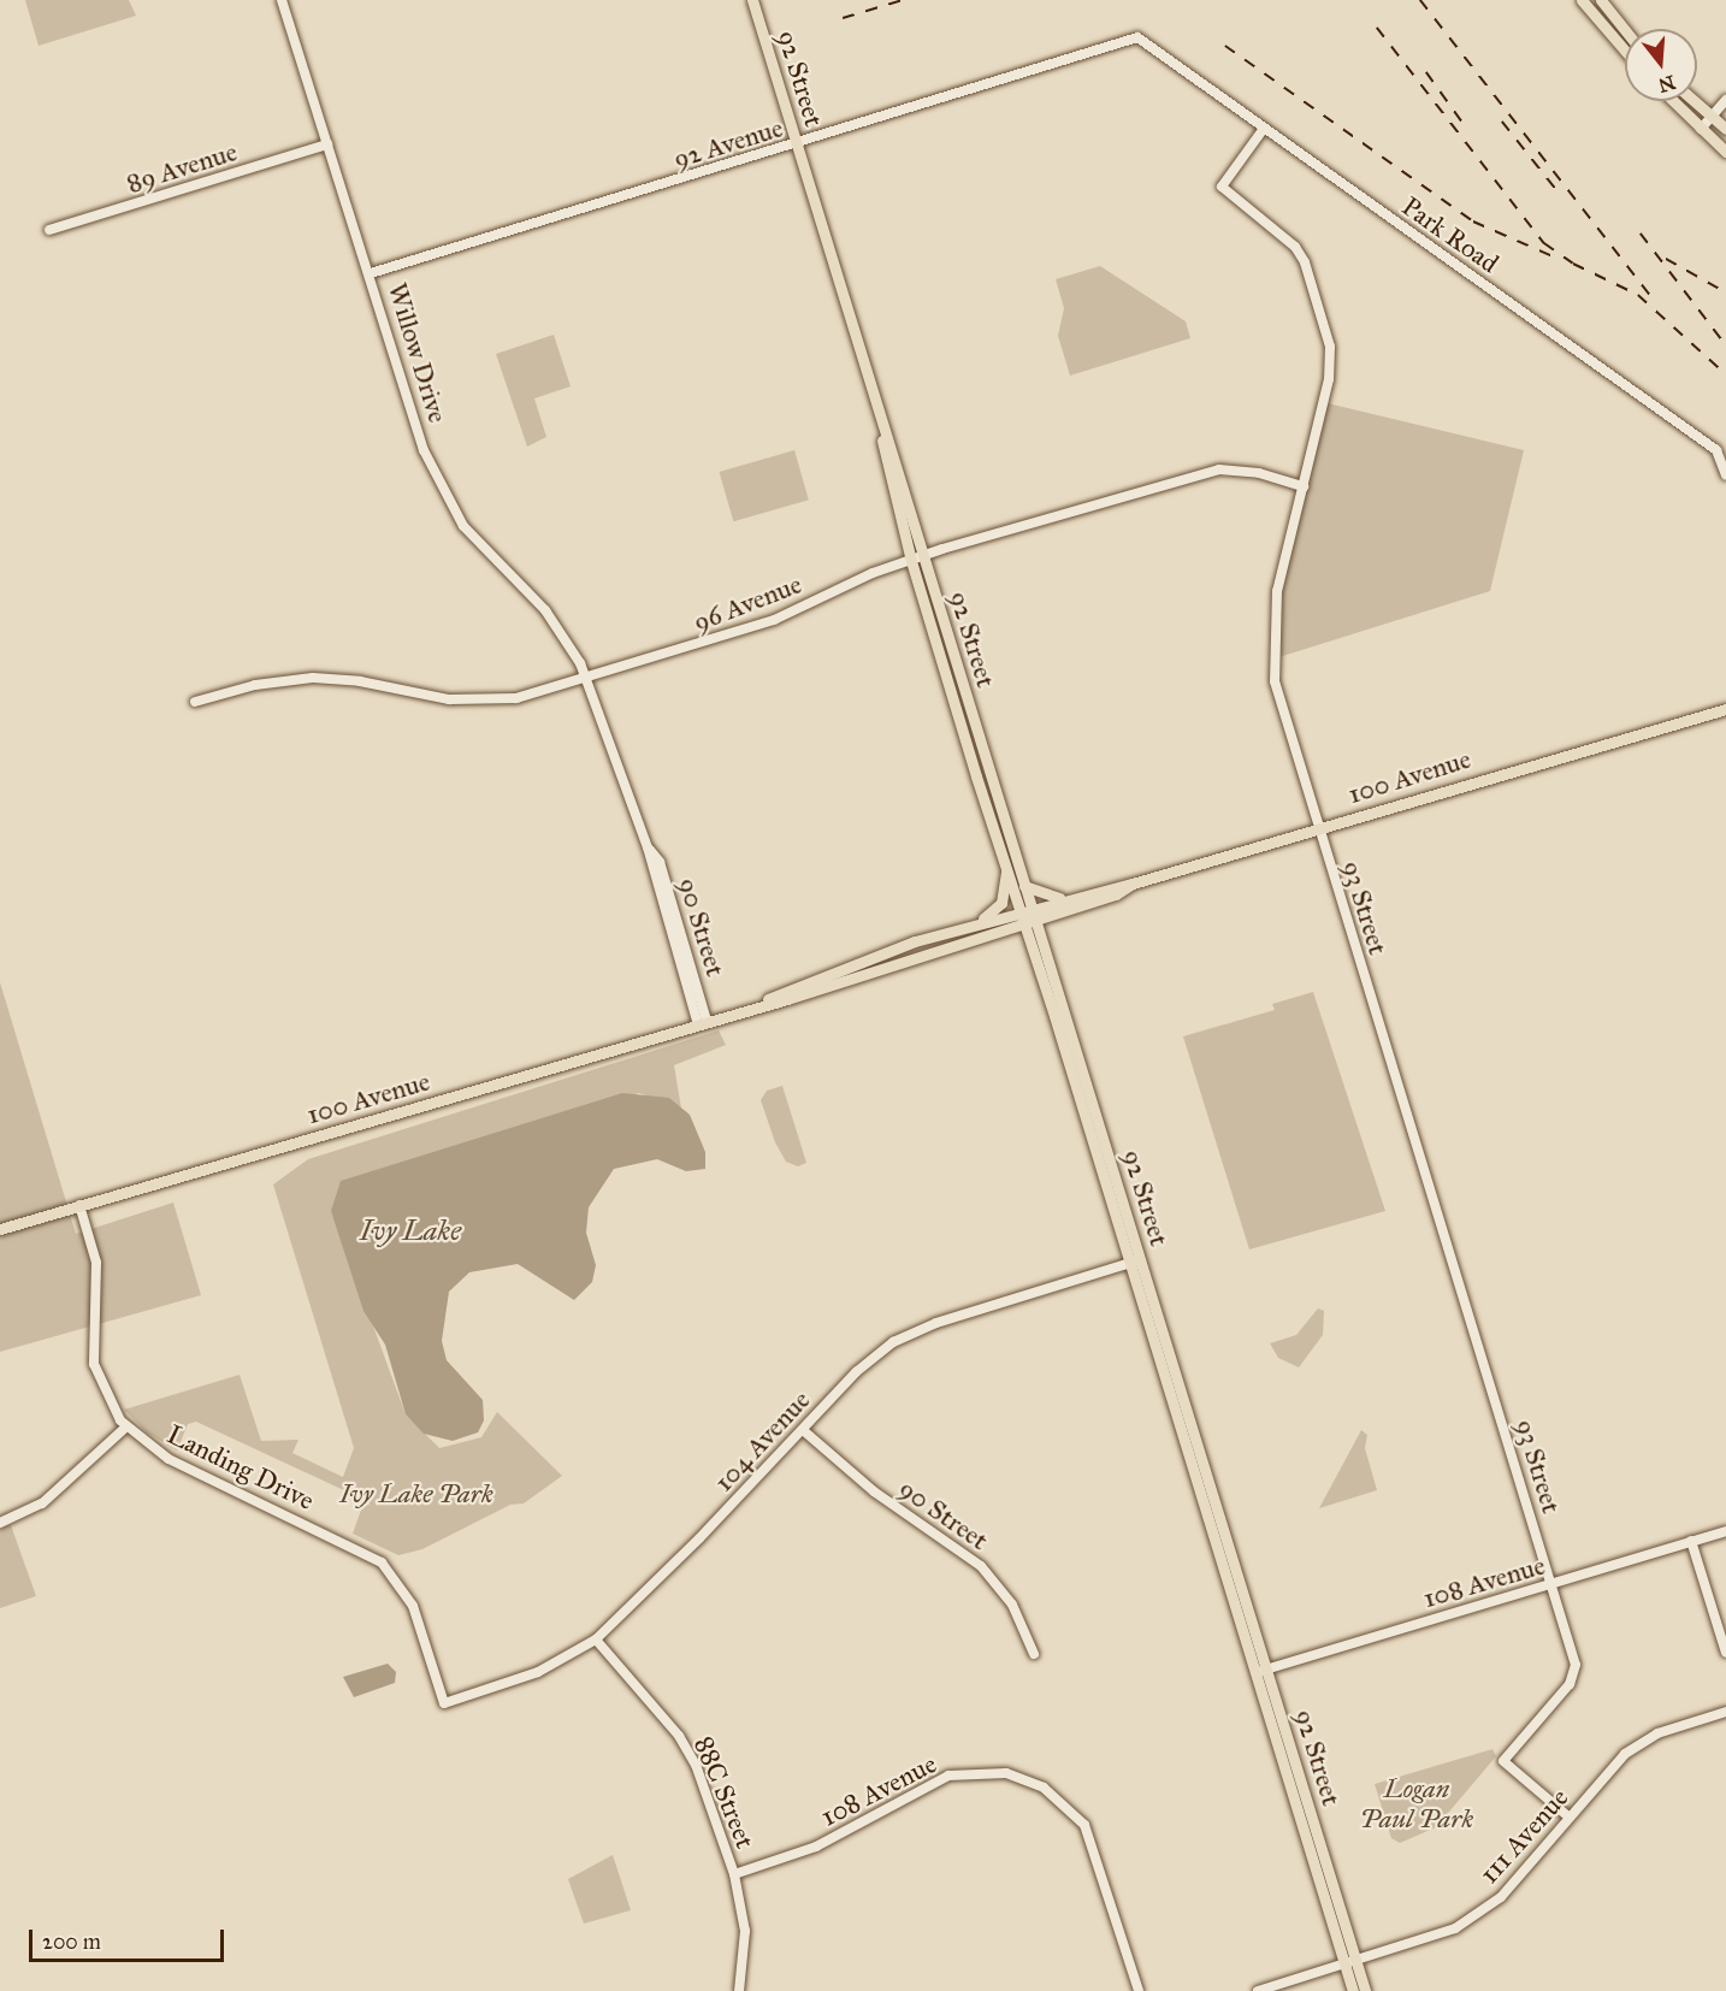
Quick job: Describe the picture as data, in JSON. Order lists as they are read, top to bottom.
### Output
{
  "streets": {
    "main road": ["92 Street", "100 Avenue"],
    "street": [
      "92 Avenue",
      "89 Avenue",
      "Park Road",
      "Willow Drive",
      "96 Avenue",
      "93 Street",
      "90 Street",
      "104 Avenue",
      "Landing Drive",
      "108 Avenue",
      "88C Street",
      "111 Avenue"
    ]
  },
  "crossings": [
    ["92 Street", "92 Avenue"],
    ["92 Street", "96 Avenue"],
    ["92 Street", "100 Avenue"],
    ["92 Street", "104 Avenue"],
    ["92 Street", "108 Avenue"],
    ["92 Street", "111 Avenue"],
    ["92 Avenue", "Park Road"],
    ["92 Avenue", "Willow Drive"],
    ["89 Avenue", "Willow Drive"],
    ["Park Road", "93 Street"],
    ["Willow Drive", "96 Avenue"],
    ["Willow Drive", "90 Street"],
    ["96 Avenue", "93 Street"],
    ["96 Avenue", "90 Street"],
    ["100 Avenue", "93 Street"],
    ["100 Avenue", "90 Street"],
    ["100 Avenue", "Landing Drive"],
    ["93 Street", "108 Avenue"],
    ["93 Street", "111 Avenue"],
    ["90 Street", "104 Avenue"],
    ["104 Avenue", "Landing Drive"],
    ["104 Avenue", "88C Street"],
    ["108 Avenue", "88C Street"]
  ],
  "water": ["Ivy Lake"],
  "parks": ["Ivy Lake Park", "Logan Paul Park"],
  "scale_bar": "200 m",
  "north": "bottom"
}
